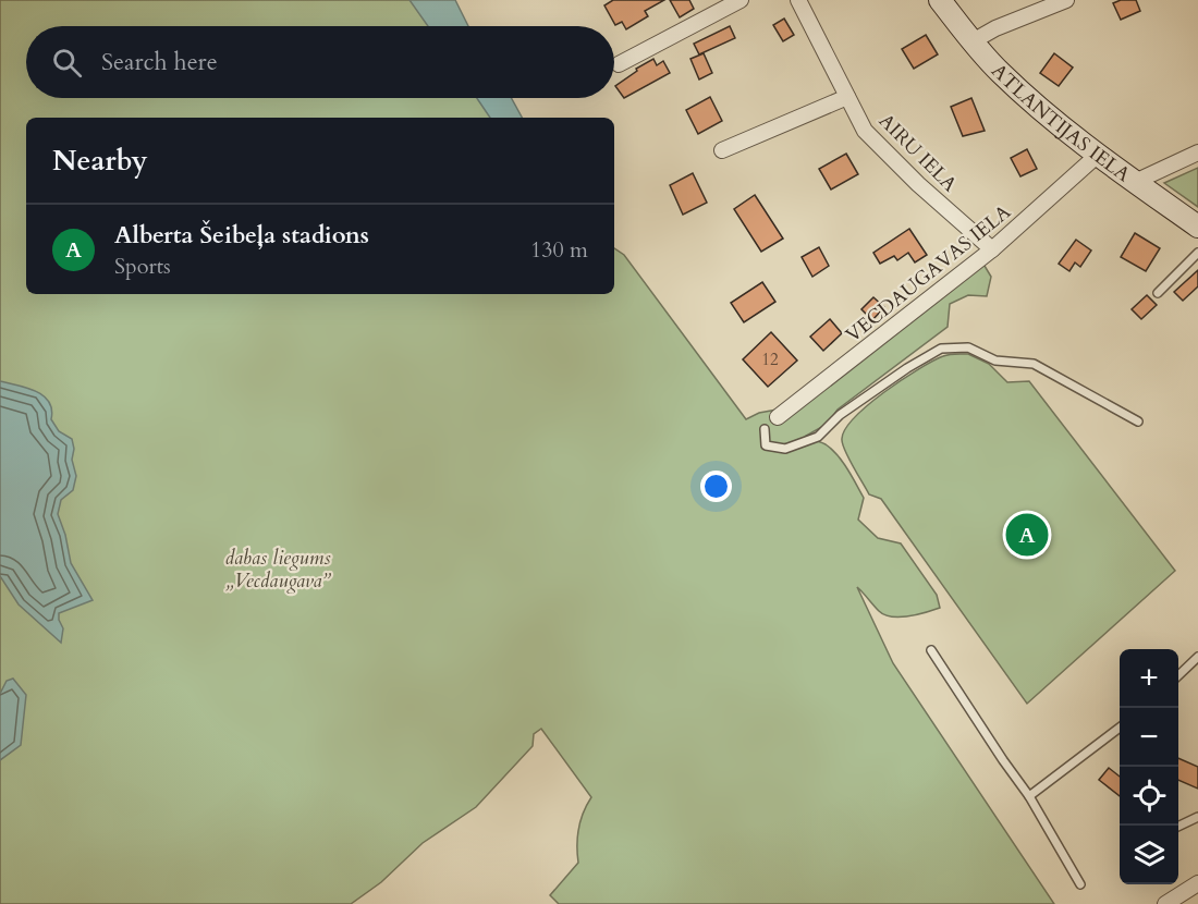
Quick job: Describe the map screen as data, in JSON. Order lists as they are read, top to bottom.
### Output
{
  "streets": {
    "main road": ["ATLANTIJAS IELA"],
    "street": ["AIRU IELA", "VECDAUGAVAS IELA"]
  },
  "crossings": [
    ["ATLANTIJAS IELA", "VECDAUGAVAS IELA"],
    ["AIRU IELA", "VECDAUGAVAS IELA"]
  ],
  "parks": ["dabas liegums „Vecdaugava”"],
  "house_numbers": ["12"],
  "page": {
    "search": "Search here",
    "heading": "Nearby",
    "list": [
      {
        "mark": "A",
        "name": "Alberta Šeibeļa stadions",
        "note": "Sports",
        "value": "130 m"
      }
    ],
    "pins": "A",
    "map_buttons": ["+", "−"]
  }
}
